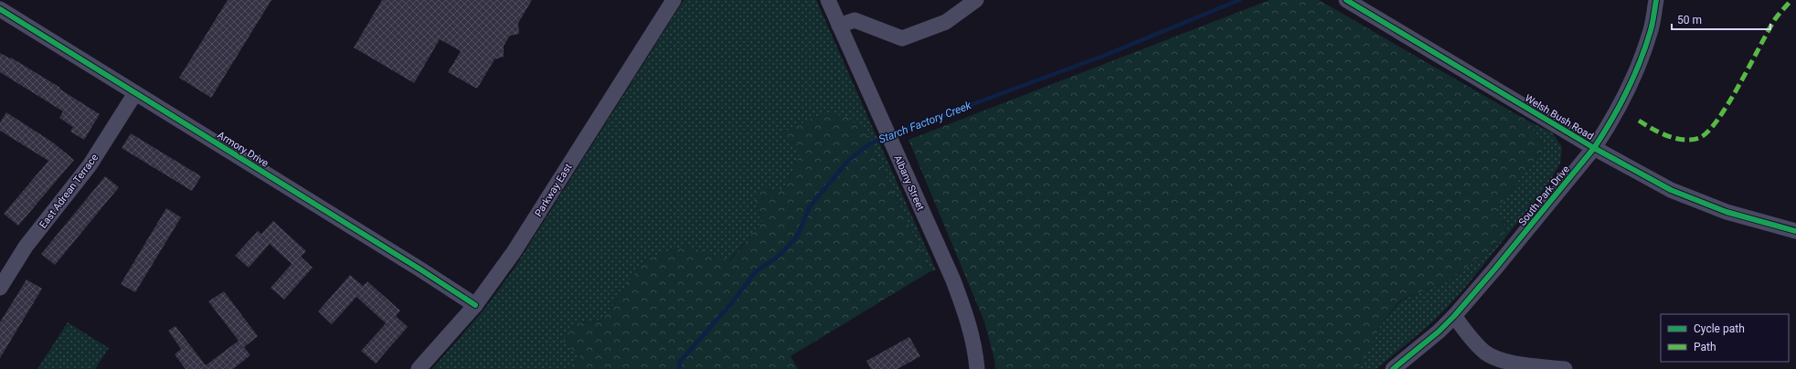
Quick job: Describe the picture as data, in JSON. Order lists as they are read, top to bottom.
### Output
{
  "streets": {
    "street": [
      "Welsh Bush Road",
      "Armory Drive",
      "Albany Street",
      "Parkway East",
      "East Adrean Terrace",
      "South Park Drive"
    ]
  },
  "crossings": [
    ["Welsh Bush Road", "South Park Drive"],
    ["Armory Drive", "Parkway East"],
    ["Armory Drive", "East Adrean Terrace"]
  ],
  "water": ["Starch Factory Creek"],
  "legend": ["Cycle path", "Path"],
  "scale_bar": "50 m"
}
